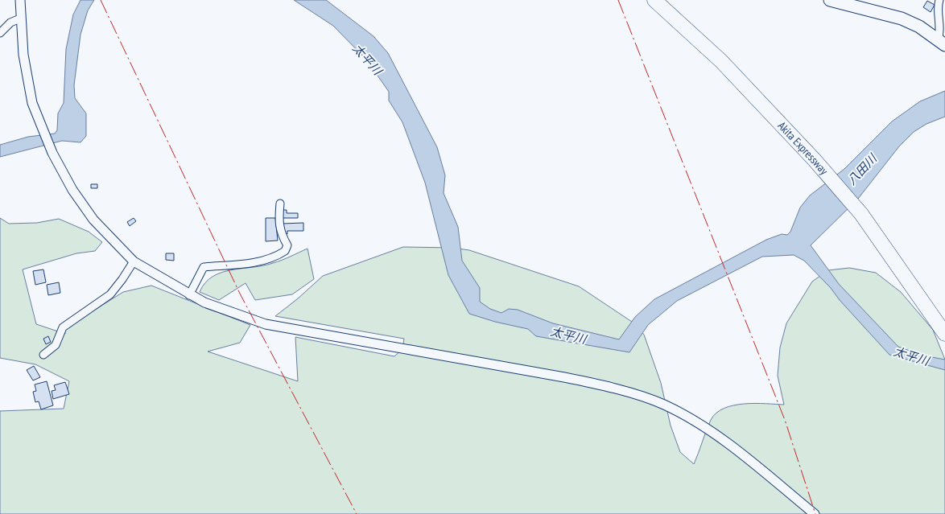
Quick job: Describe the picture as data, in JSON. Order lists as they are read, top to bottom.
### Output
{
  "streets": {
    "highway": ["Akita Expressway"]
  },
  "water": ["太平川", "八田川"]
}
